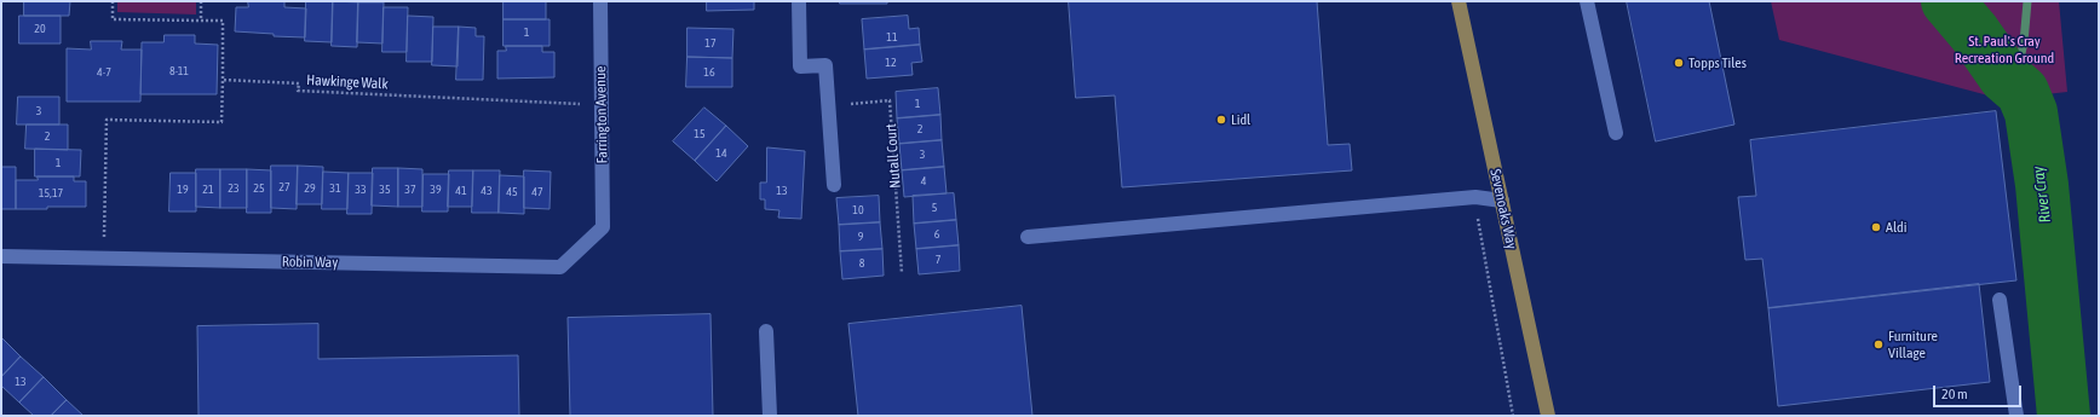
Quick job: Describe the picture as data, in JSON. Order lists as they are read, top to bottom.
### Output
{
  "streets": {
    "main road": ["Sevenoaks Way"],
    "street": ["Farrington Avenue", "Robin Way"],
    "path": ["Hawkinge Walk", "Nutall Court"]
  },
  "crossings": [
    ["Hawkinge Walk", "Farrington Avenue"],
    ["Farrington Avenue", "Robin Way"]
  ],
  "water": ["River Cray"],
  "parks": ["St. Paul's Cray Recreation Ground"],
  "places": [
    "Topps Tiles",
    "Lidl",
    "Aldi",
    "Furniture Village"
  ],
  "house_numbers": [
    "20",
    "1",
    "11",
    "17",
    "12",
    "8-11",
    "4-7",
    "16",
    "1",
    "3",
    "2",
    "15",
    "2",
    "14",
    "3",
    "1",
    "4",
    "27",
    "23",
    "25",
    "29",
    "31",
    "19",
    "21",
    "33",
    "35",
    "37",
    "39",
    "41",
    "43",
    "13",
    "45",
    "47",
    "15,17",
    "5",
    "10",
    "6",
    "9",
    "7",
    "8",
    "13"
  ],
  "scale_bar": "20 m"
}
